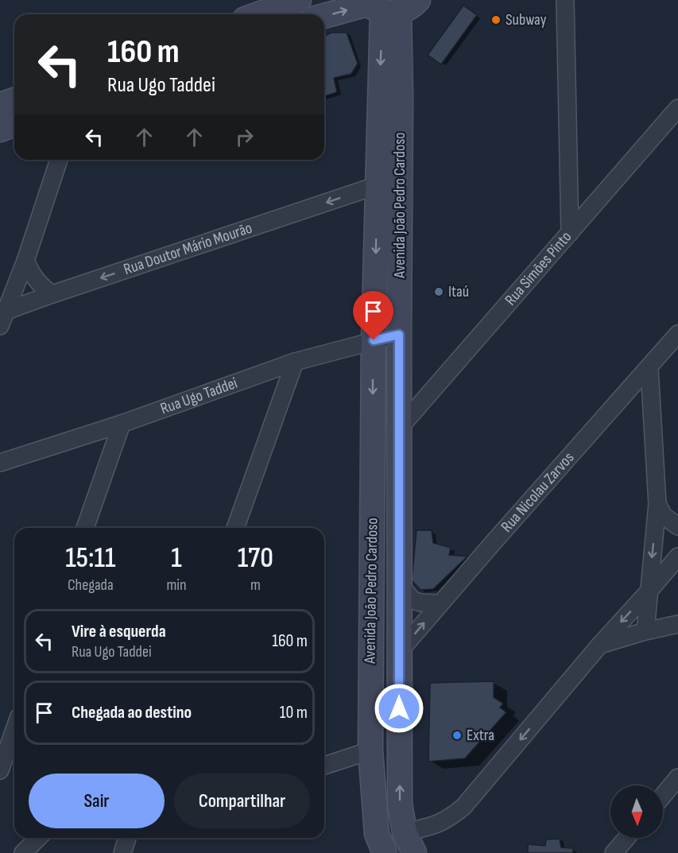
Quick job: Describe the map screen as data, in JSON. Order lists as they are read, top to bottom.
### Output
{
  "streets": {
    "main road": ["Avenida João Pedro Cardoso"],
    "street": [
      "Rua Doutor Mário Mourão",
      "Rua Simões Pinto",
      "Rua Ugo Taddei",
      "Rua Nicolau Zarvos"
    ]
  },
  "crossings": [
    ["Avenida João Pedro Cardoso", "Rua Doutor Mário Mourão"],
    ["Avenida João Pedro Cardoso", "Rua Simões Pinto"],
    ["Avenida João Pedro Cardoso", "Rua Ugo Taddei"],
    ["Avenida João Pedro Cardoso", "Rua Nicolau Zarvos"]
  ],
  "one_way": ["Rua Doutor Mário Mourão"],
  "places": ["Subway", "Itaú", "Extra"],
  "north": "bottom",
  "page": {
    "turn": ["160 m", "Rua Ugo Taddei"],
    "eta": [
      "15:11",
      "Chegada",
      "1",
      "min",
      "170",
      "m"
    ],
    "list": [
      {
        "name": "Vire à esquerda",
        "note": "Rua Ugo Taddei",
        "value": "160 m"
      },
      {
        "name": "Chegada ao destino",
        "value": "10 m"
      }
    ],
    "buttons": ["Sair", "Compartilhar"]
  }
}
